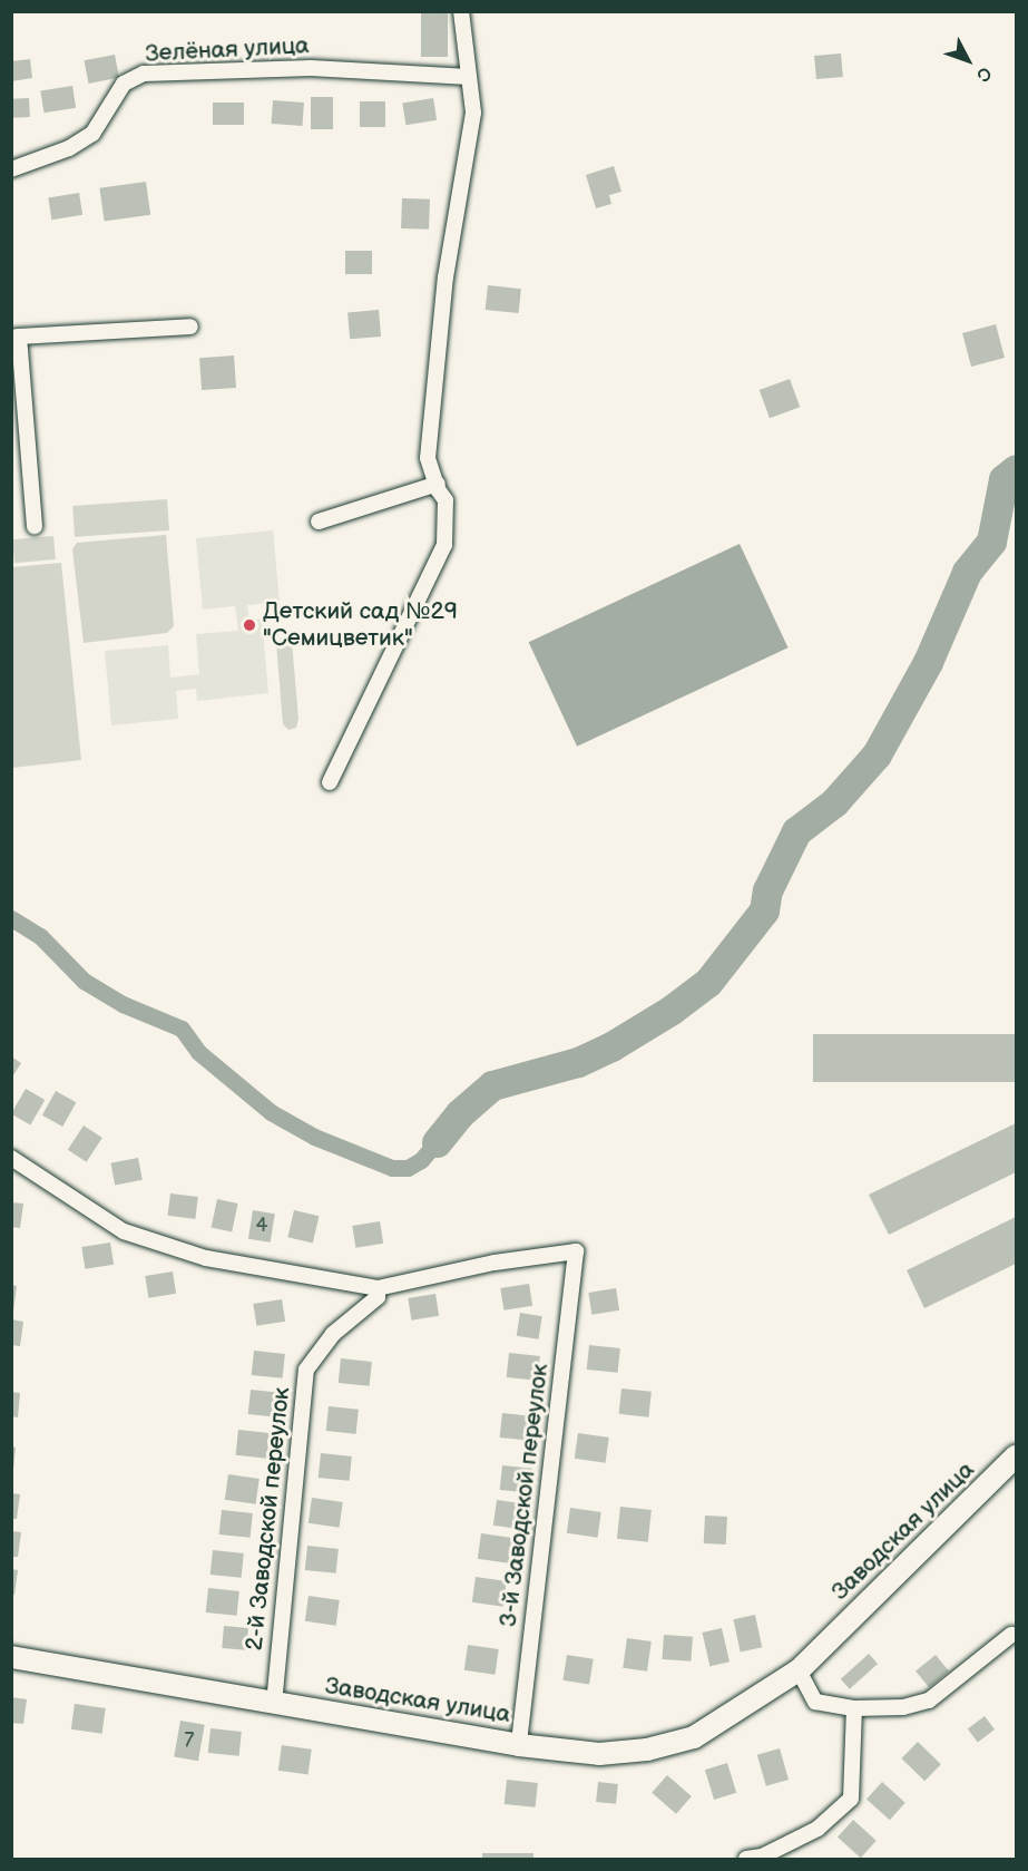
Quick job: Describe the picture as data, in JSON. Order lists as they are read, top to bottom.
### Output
{
  "streets": {
    "main road": ["Заводская улица"],
    "street": ["Зелёная улица", "3-й Заводской переулок", "2-й Заводской переулок"]
  },
  "crossings": [
    ["3-й Заводской переулок", "2-й Заводской переулок"],
    ["3-й Заводской переулок", "Заводская улица"],
    ["2-й Заводской переулок", "Заводская улица"]
  ],
  "places": ["Детский сад №29 \"Семицветик\""],
  "house_numbers": ["4", "7"],
  "north": "bottom right"
}
